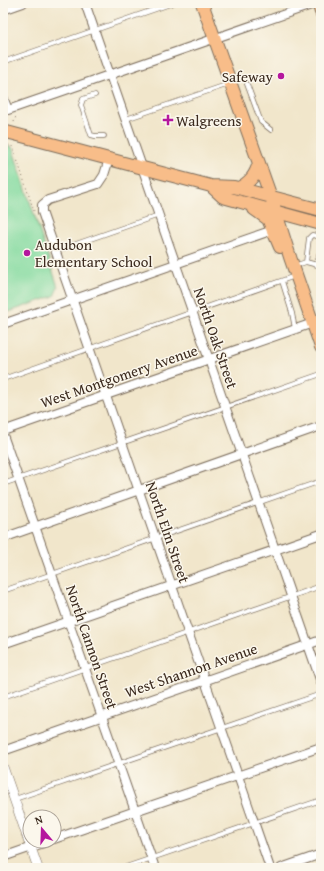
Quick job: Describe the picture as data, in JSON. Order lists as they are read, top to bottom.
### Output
{
  "streets": {
    "street": [
      "North Oak Street",
      "West Montgomery Avenue",
      "North Elm Street",
      "North Cannon Street",
      "West Shannon Avenue"
    ]
  },
  "crossings": [
    ["North Oak Street", "West Montgomery Avenue"],
    ["North Oak Street", "West Shannon Avenue"],
    ["West Montgomery Avenue", "North Elm Street"],
    ["North Elm Street", "West Shannon Avenue"],
    ["North Cannon Street", "West Shannon Avenue"]
  ],
  "places": {
    "other": ["Safeway", "Audubon Elementary School"],
    "health": ["Walgreens"]
  },
  "north": "top"
}
